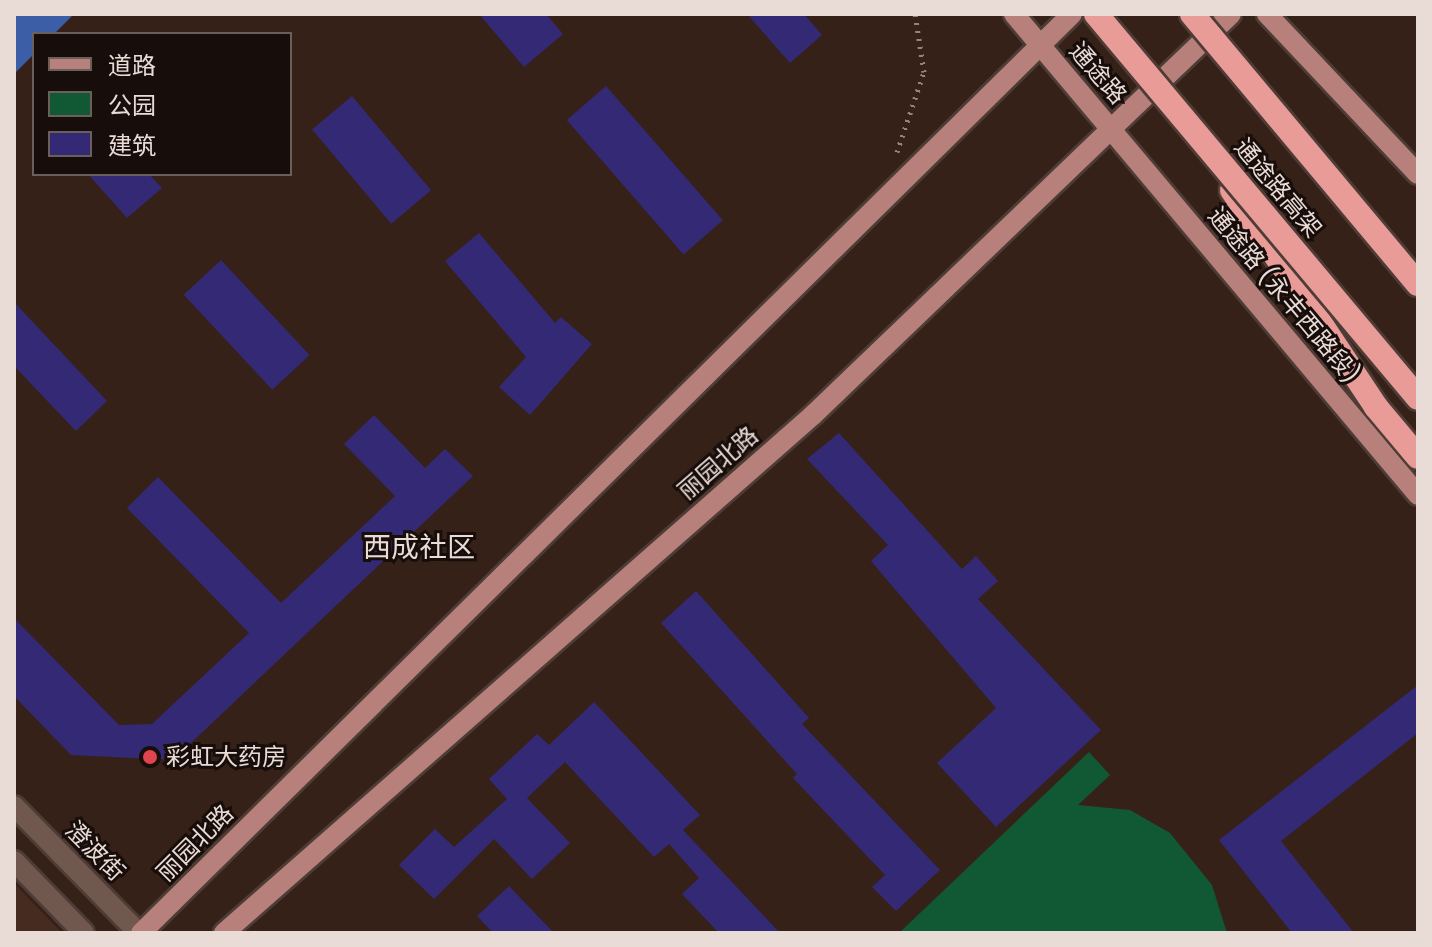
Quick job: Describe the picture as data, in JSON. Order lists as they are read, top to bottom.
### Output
{
  "streets": {
    "highway": ["通途路高架"],
    "main road": ["通途路", "通途路 (永丰西路段)", "丽园北路"],
    "street": ["澄波街"]
  },
  "crossings": [
    ["通途路", "通途路 (永丰西路段)"],
    ["通途路", "丽园北路"],
    ["通途路 (永丰西路段)", "丽园北路"],
    ["丽园北路", "澄波街"]
  ],
  "districts": ["西成社区"],
  "places": ["彩虹大药房"],
  "legend": ["道路", "公园", "建筑"]
}
